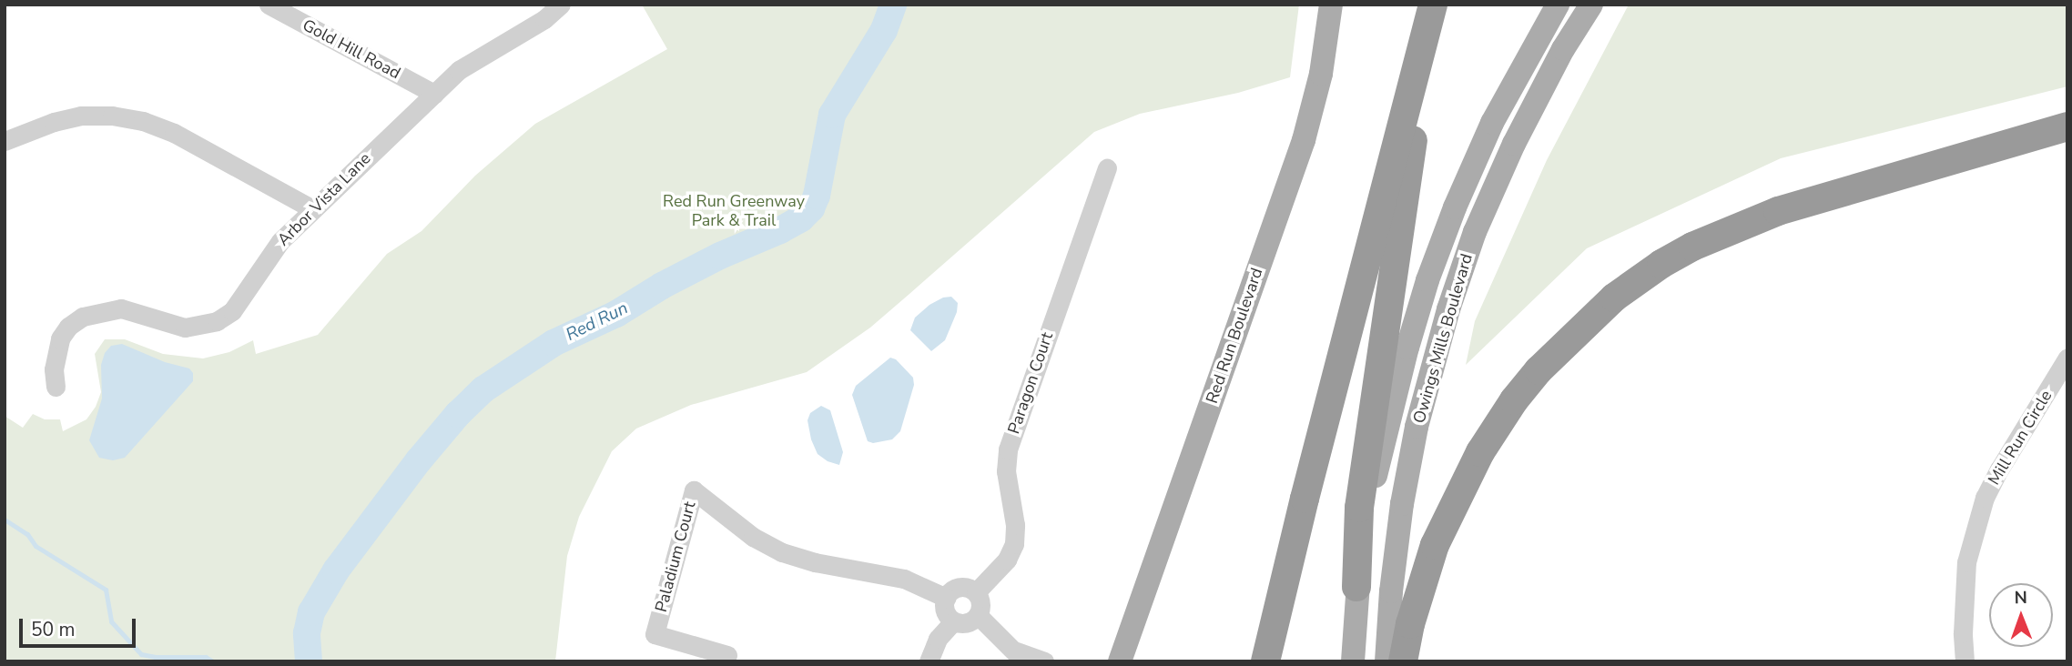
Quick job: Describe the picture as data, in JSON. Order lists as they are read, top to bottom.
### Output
{
  "streets": {
    "main road": ["Red Run Boulevard", "Owings Mills Boulevard"],
    "street": [
      "Gold Hill Road",
      "Arbor Vista Lane",
      "Paragon Court",
      "Mill Run Circle",
      "Paladium Court"
    ]
  },
  "crossings": [
    ["Gold Hill Road", "Arbor Vista Lane"],
    ["Paragon Court", "Paladium Court"]
  ],
  "water": ["Red Run"],
  "parks": ["Red Run Greenway Park & Trail"],
  "scale_bar": "50 m",
  "north": "top"
}
